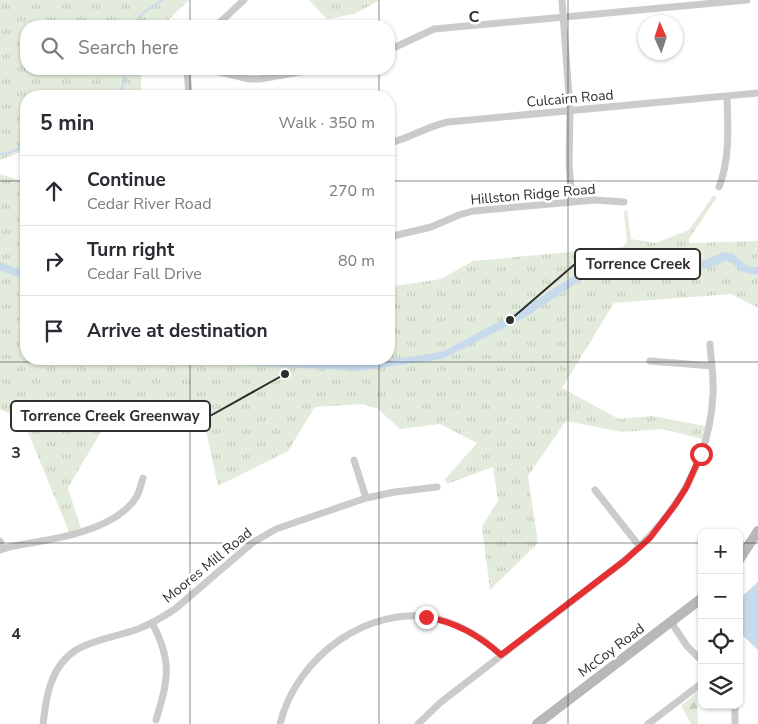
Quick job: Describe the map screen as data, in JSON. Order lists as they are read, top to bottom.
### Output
{
  "streets": {
    "main road": ["McCoy Road"],
    "street": ["Culcairn Road", "Hillston Ridge Road", "Moores Mill Road"]
  },
  "places": ["Torrence Creek", "Torrence Creek Greenway"],
  "north": "top",
  "page": {
    "search": "Search here",
    "heading": ["5 min", "Walk · 350 m"],
    "list": [
      ["Continue", "Cedar River Road", "270 m"],
      ["Turn right", "Cedar Fall Drive", "80 m"],
      "Arrive at destination"
    ],
    "map_buttons": ["+", "−"]
  },
  "grid": {
    "columns": ["C"],
    "rows": ["3", "4"]
  }
}
